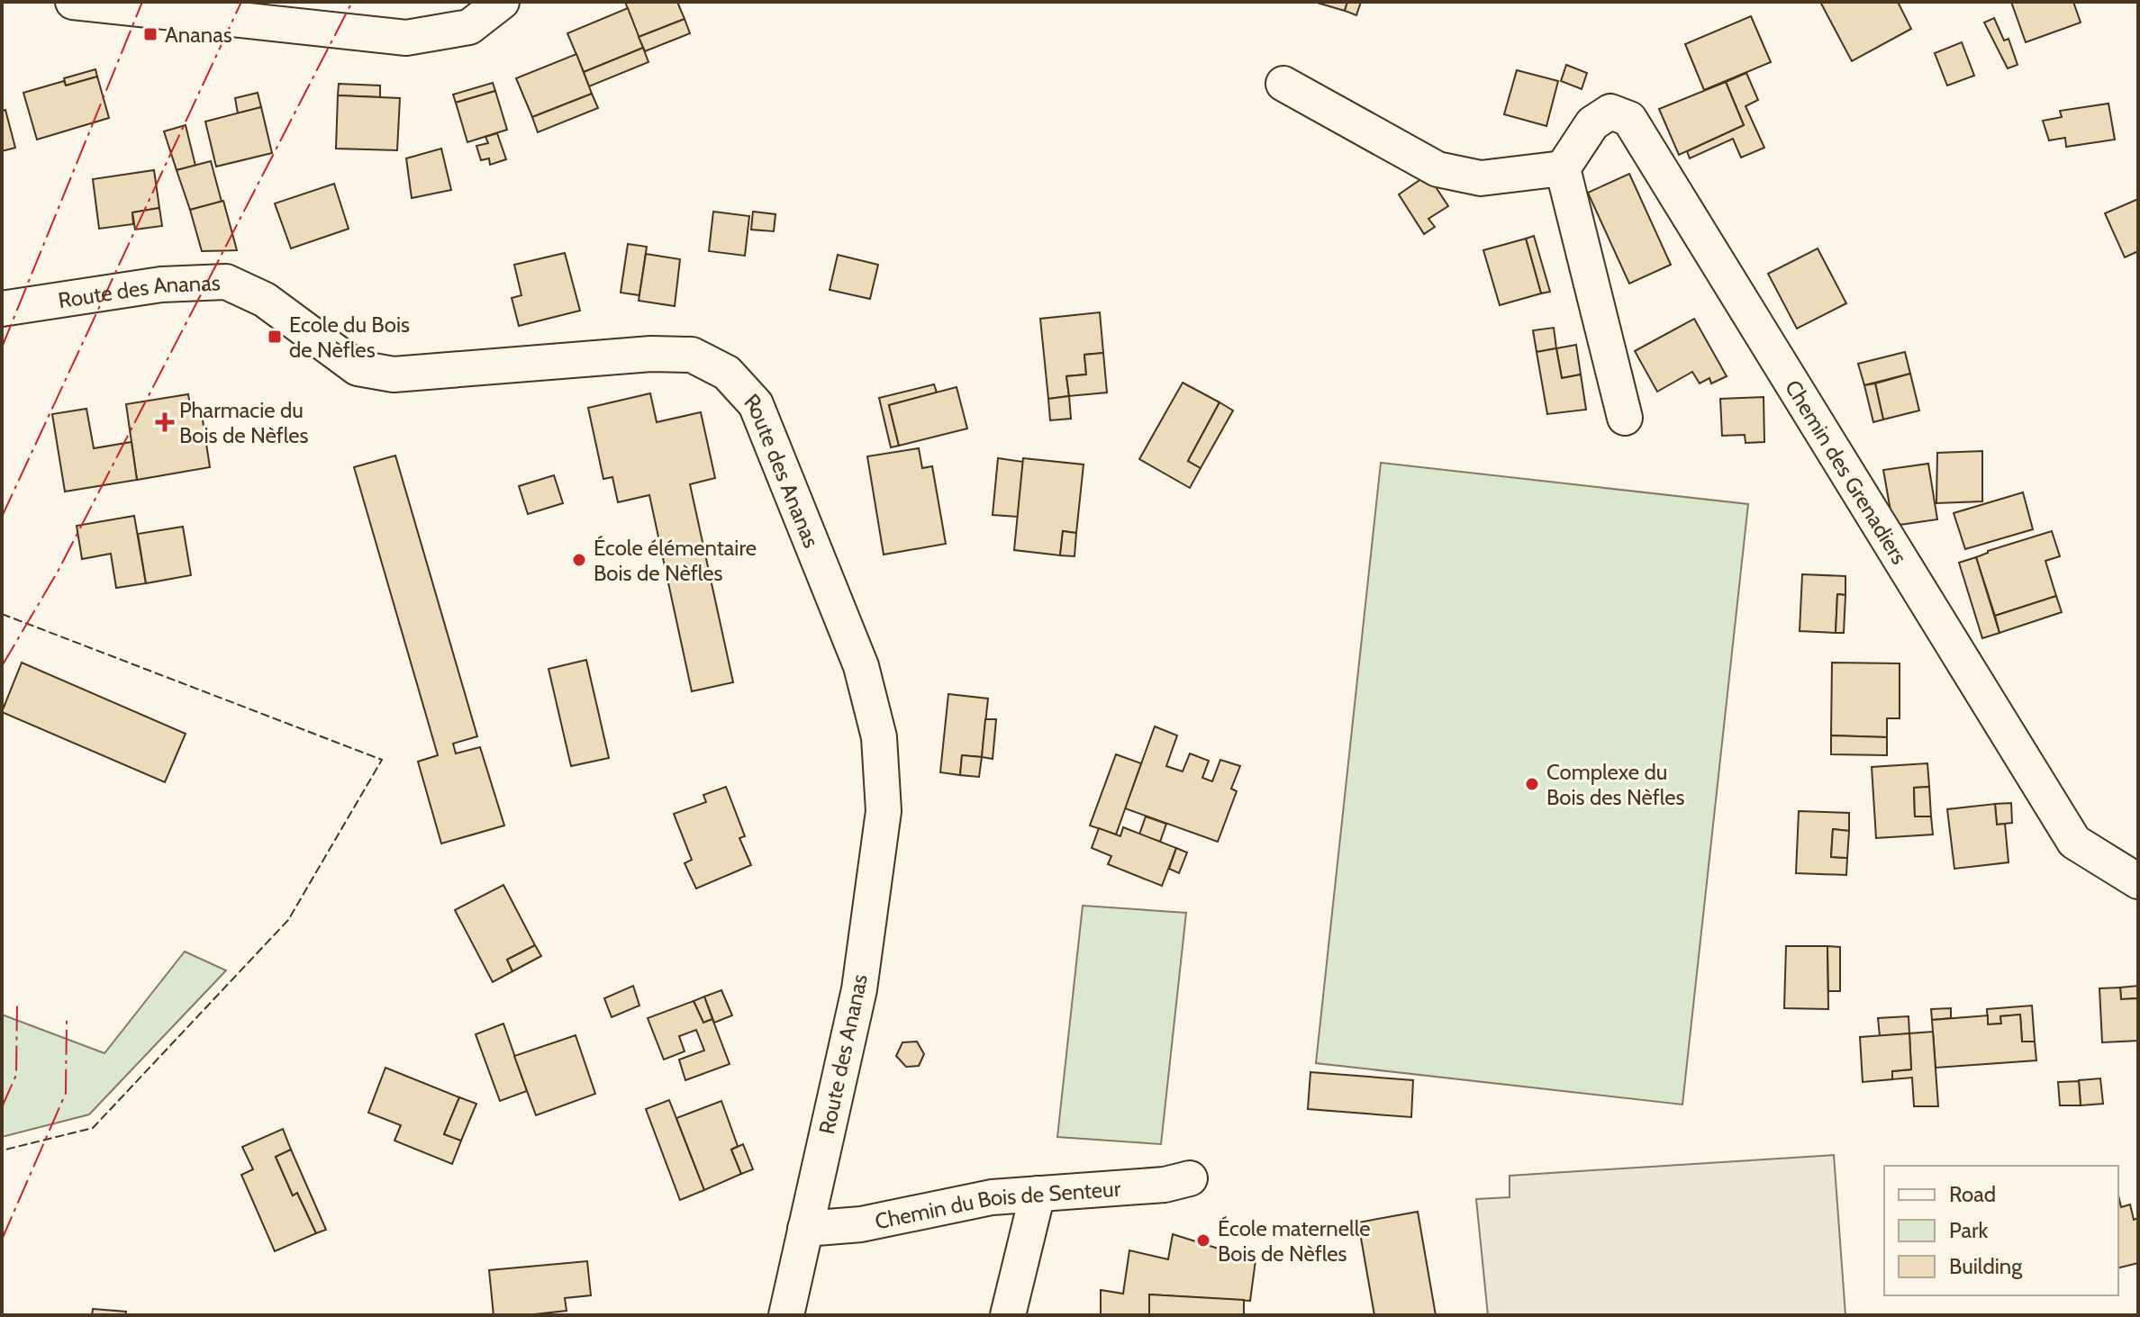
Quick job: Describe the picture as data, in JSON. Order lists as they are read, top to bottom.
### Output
{
  "streets": {
    "street": ["Route des Ananas", "Chemin des Grenadiers", "Chemin du Bois de Senteur"]
  },
  "crossings": [
    ["Route des Ananas", "Chemin du Bois de Senteur"]
  ],
  "places": {
    "transit": ["Ananas", "Ecole du Bois de Nèfles"],
    "health": ["Pharmacie du Bois de Nèfles"],
    "other": ["École élémentaire Bois de Nèfles", "Complexe du Bois des Nèfles", "École maternelle Bois de Nèfles"]
  },
  "legend": ["Road", "Park", "Building"]
}
